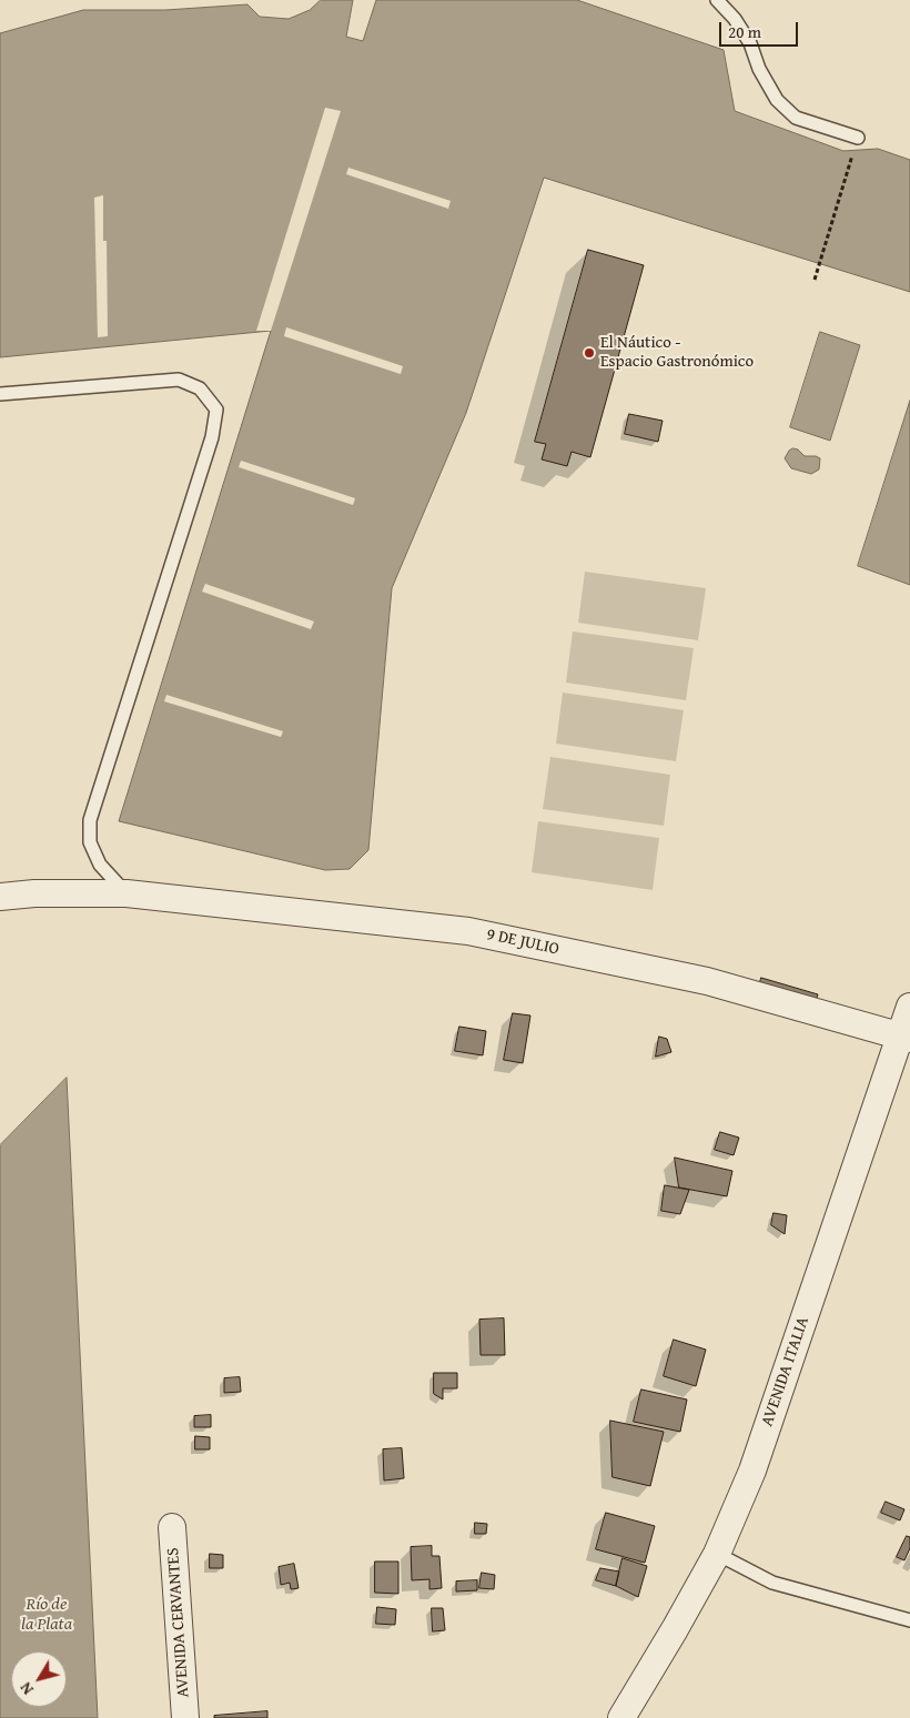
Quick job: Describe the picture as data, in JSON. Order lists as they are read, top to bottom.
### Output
{
  "streets": {
    "street": ["9 DE JULIO", "AVENIDA ITALIA", "AVENIDA CERVANTES"]
  },
  "crossings": [
    ["9 DE JULIO", "AVENIDA ITALIA"]
  ],
  "water": ["Río de la Plata"],
  "places": ["El Náutico - Espacio Gastronómico"],
  "scale_bar": "20 m",
  "north": "bottom left"
}
